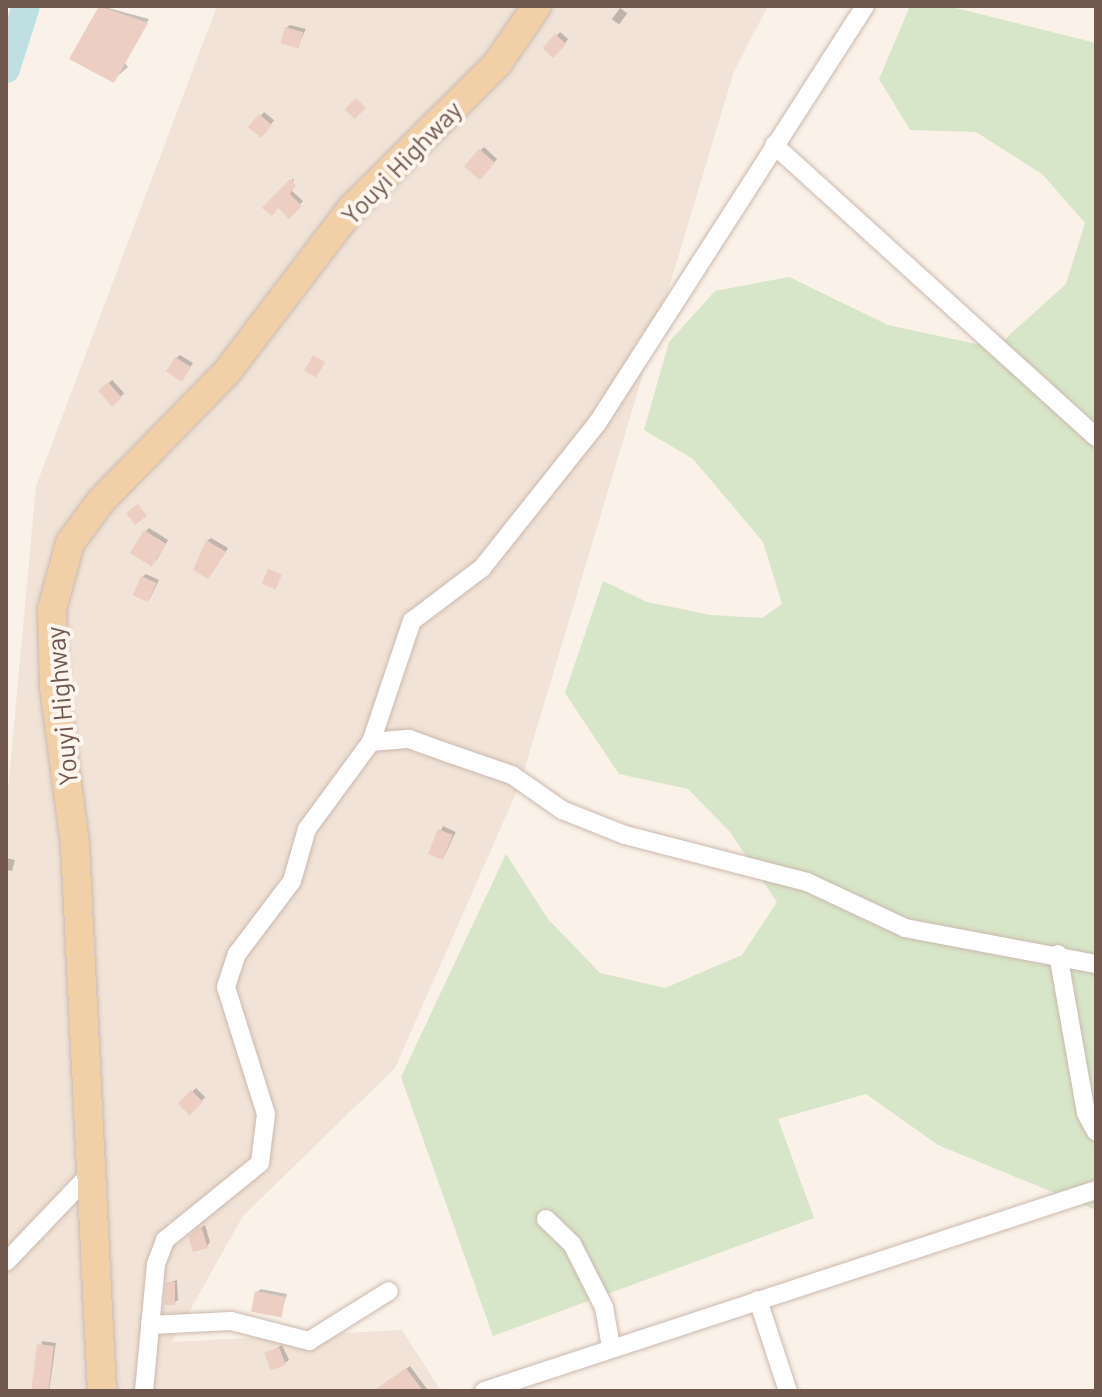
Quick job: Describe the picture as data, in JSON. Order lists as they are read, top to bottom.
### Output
{
  "streets": {
    "main road": ["Youyi Highway"]
  }
}
